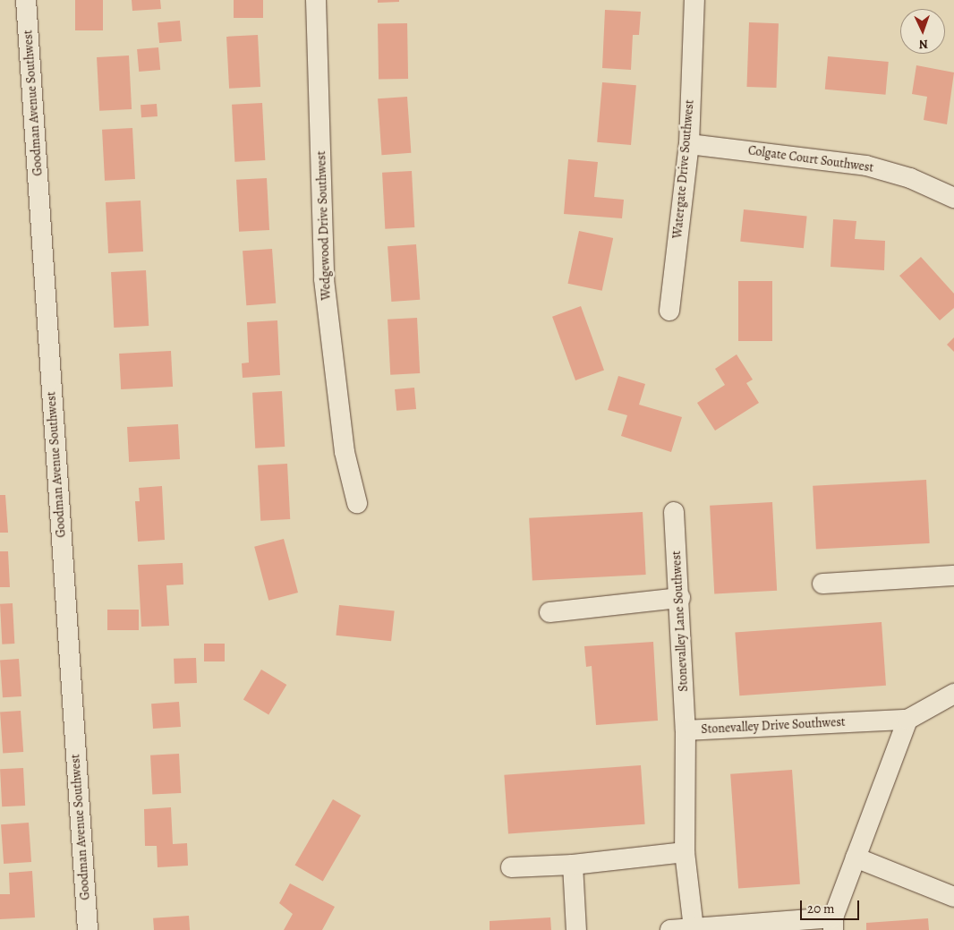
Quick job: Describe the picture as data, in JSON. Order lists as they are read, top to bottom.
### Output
{
  "streets": {
    "street": [
      "Goodman Avenue Southwest",
      "Colgate Court Southwest",
      "Watergate Drive Southwest",
      "Wedgewood Drive Southwest",
      "Stonevalley Lane Southwest",
      "Stonevalley Drive Southwest"
    ]
  },
  "crossings": [
    ["Colgate Court Southwest", "Watergate Drive Southwest"],
    ["Stonevalley Lane Southwest", "Stonevalley Drive Southwest"]
  ],
  "scale_bar": "20 m",
  "north": "bottom"
}
